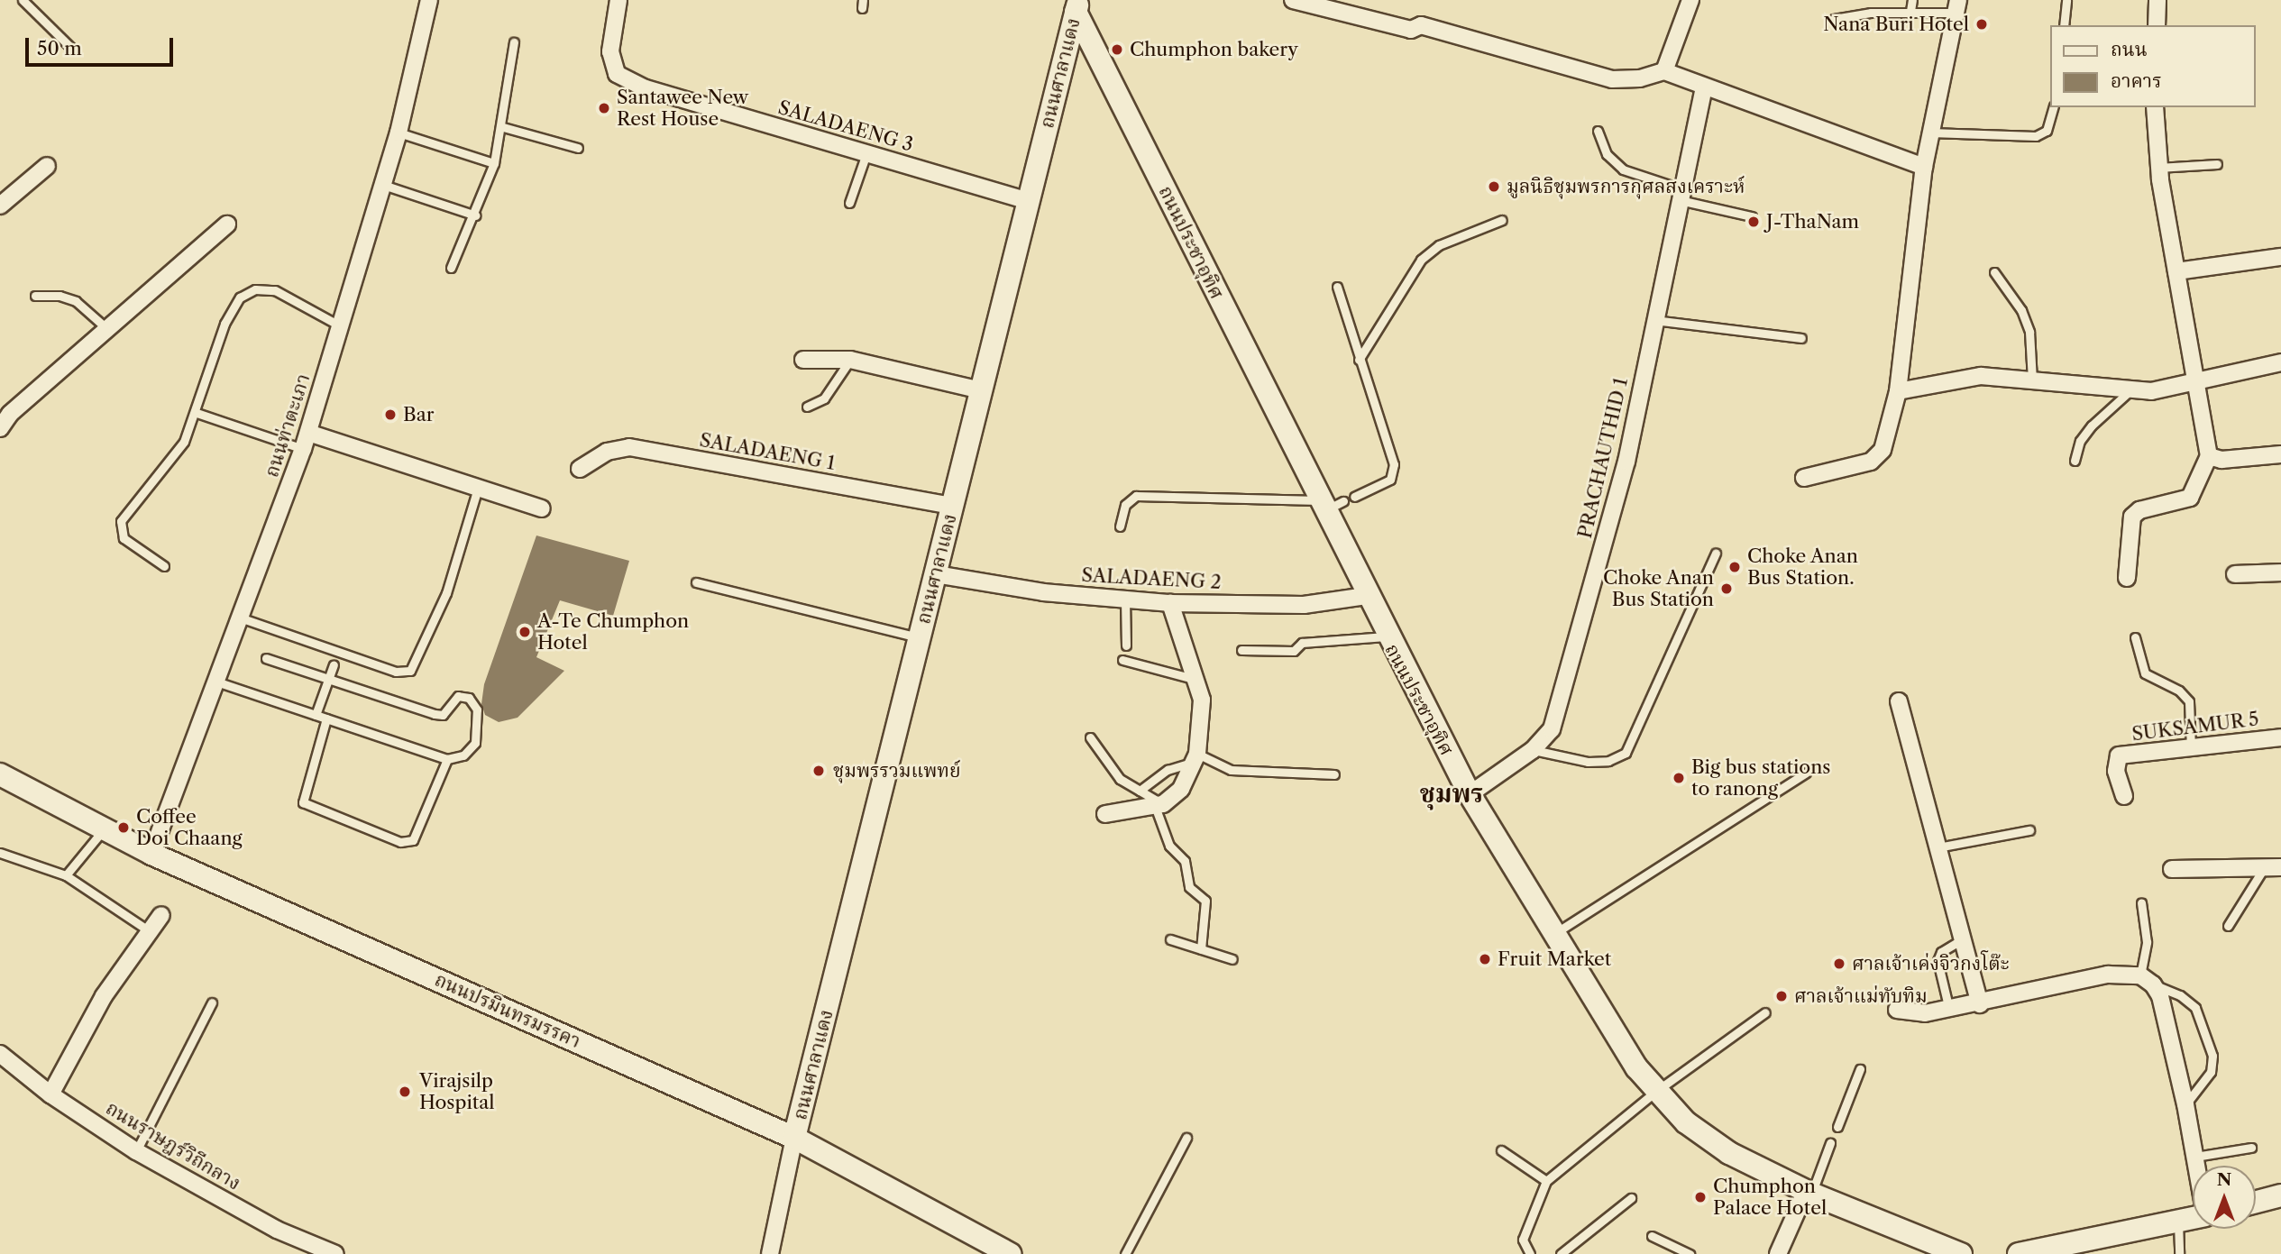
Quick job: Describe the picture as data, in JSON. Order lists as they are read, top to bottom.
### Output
{
  "streets": {
    "street": [
      "ถนนศาลาแดง",
      "SALADAENG 3",
      "ถนนประชาอุทิศ",
      "ถนนท่าตะเภา",
      "SALADAENG 1",
      "PRACHAUTHID 1",
      "SALADAENG 2",
      "SUKSAMUR 5",
      "ถนนปรมินทรมรรคา",
      "ถนนราษฎร์วิถีกลาง"
    ]
  },
  "crossings": [
    ["ถนนศาลาแดง", "SALADAENG 3"],
    ["ถนนศาลาแดง", "ถนนประชาอุทิศ"],
    ["ถนนศาลาแดง", "SALADAENG 1"],
    ["ถนนศาลาแดง", "SALADAENG 2"],
    ["ถนนศาลาแดง", "ถนนปรมินทรมรรคา"],
    ["ถนนประชาอุทิศ", "PRACHAUTHID 1"],
    ["ถนนประชาอุทิศ", "SALADAENG 2"],
    ["ถนนท่าตะเภา", "ถนนปรมินทรมรรคา"]
  ],
  "districts": ["ชุมพร"],
  "places": [
    "Nana Buri Hotel",
    "Chumphon bakery",
    "Santawee New Rest House",
    "มูลนิธิชุมพรการกุศลสงเคราะห์",
    "J-ThaNam",
    "Bar",
    "Choke Anan Bus Station.",
    "Choke Anan Bus Station",
    "A-Te Chumphon Hotel",
    "ชุมพรรวมแพทย์",
    "Big bus stations to ranong",
    "Coffee Doi Chaang",
    "Fruit Market",
    "ศาลเจ้าเค่งจิวกงโต๊ะ",
    "ศาลเจ้าแม่ทับทิม",
    "Virajsilp Hospital",
    "Chumphon Palace Hotel"
  ],
  "legend": ["ถนน", "อาคาร"],
  "scale_bar": "50 m",
  "north": "top"
}
